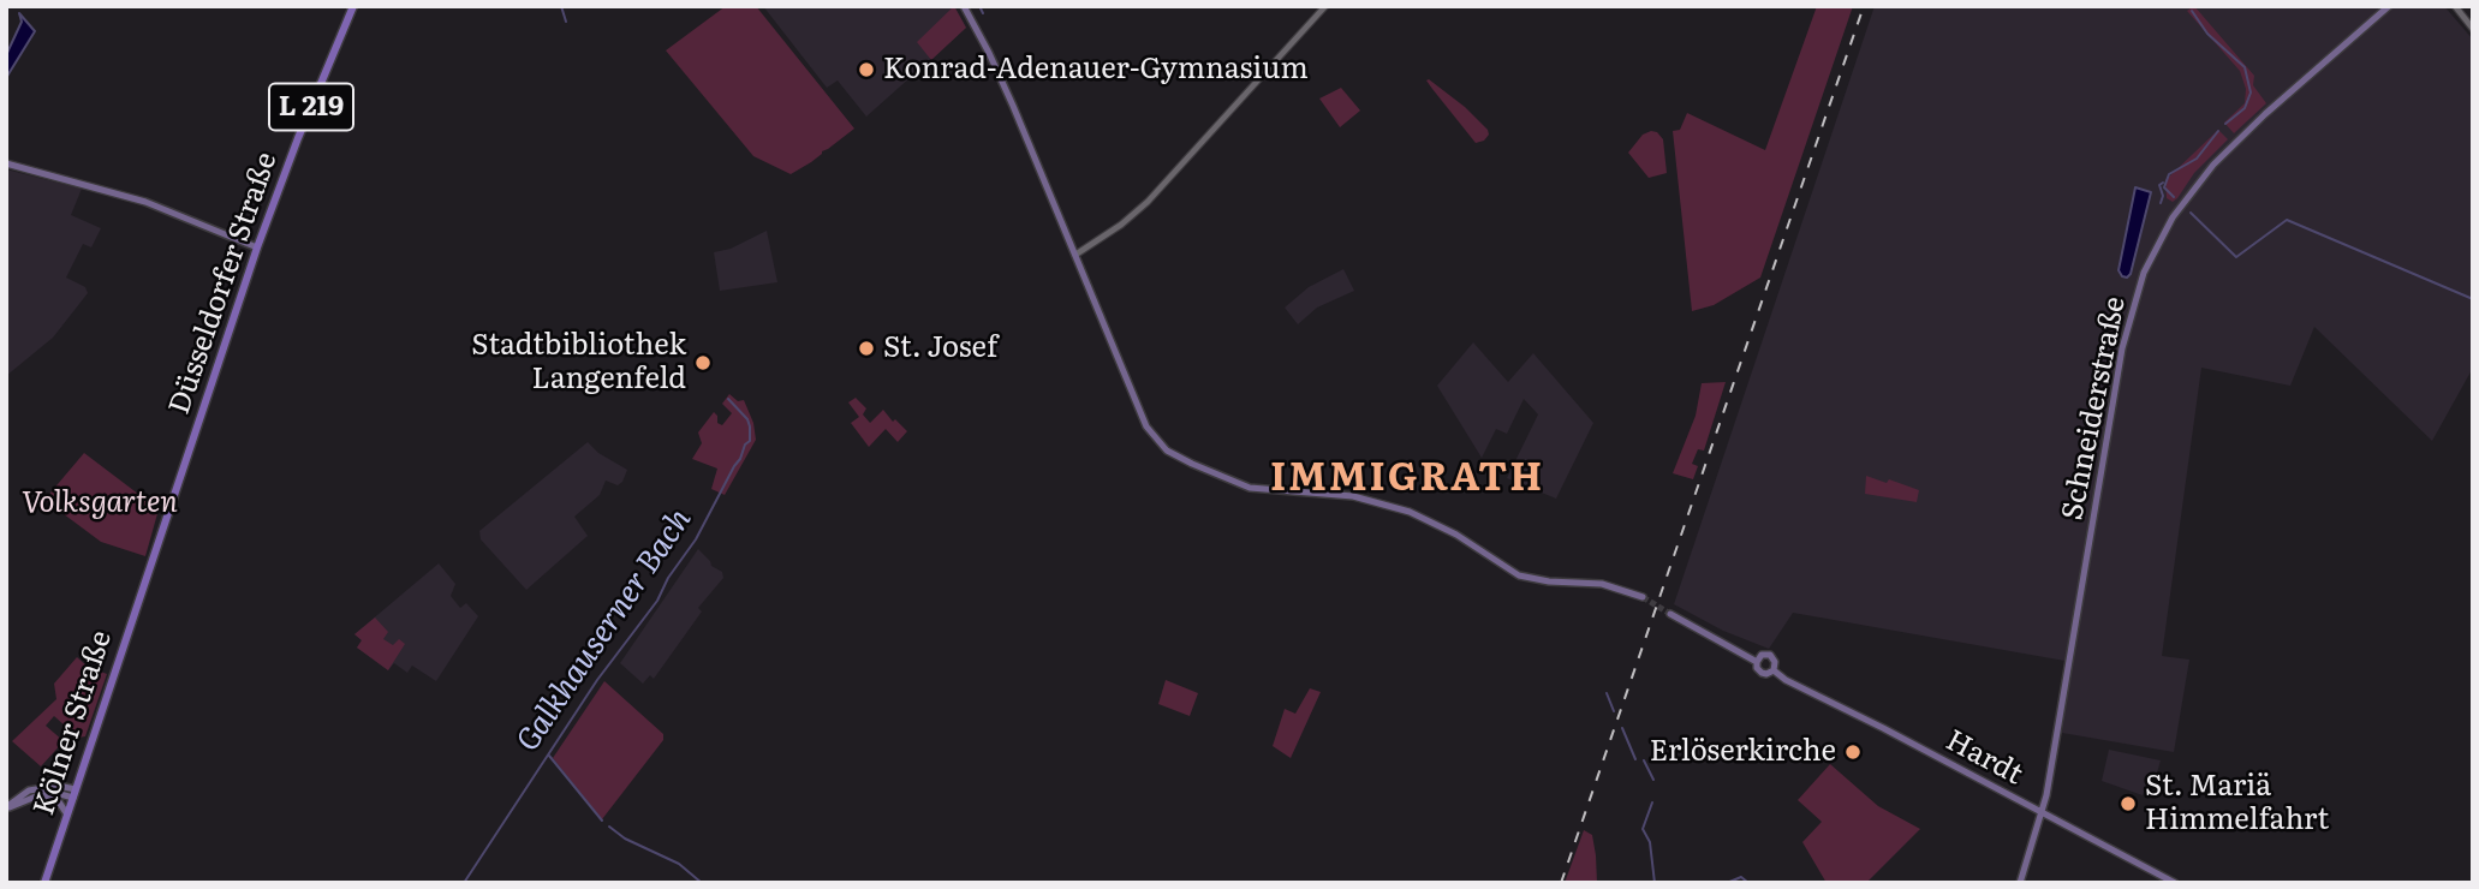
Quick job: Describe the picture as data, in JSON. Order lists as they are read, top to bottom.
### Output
{
  "streets": {
    "main road": [
      "L 219",
      "Düsseldorfer Straße",
      "Schneiderstraße",
      "Kölner Straße",
      "Hardt"
    ]
  },
  "crossings": [
    ["Düsseldorfer Straße", "Kölner Straße"],
    ["Schneiderstraße", "Hardt"]
  ],
  "districts": ["IMMIGRATH"],
  "water": ["Galkhauserner Bach"],
  "parks": ["Volksgarten"],
  "places": [
    "Konrad-Adenauer-Gymnasium",
    "St. Josef",
    "Stadtbibliothek Langenfeld",
    "Erlöserkirche",
    "St. Mariä Himmelfahrt"
  ]
}
